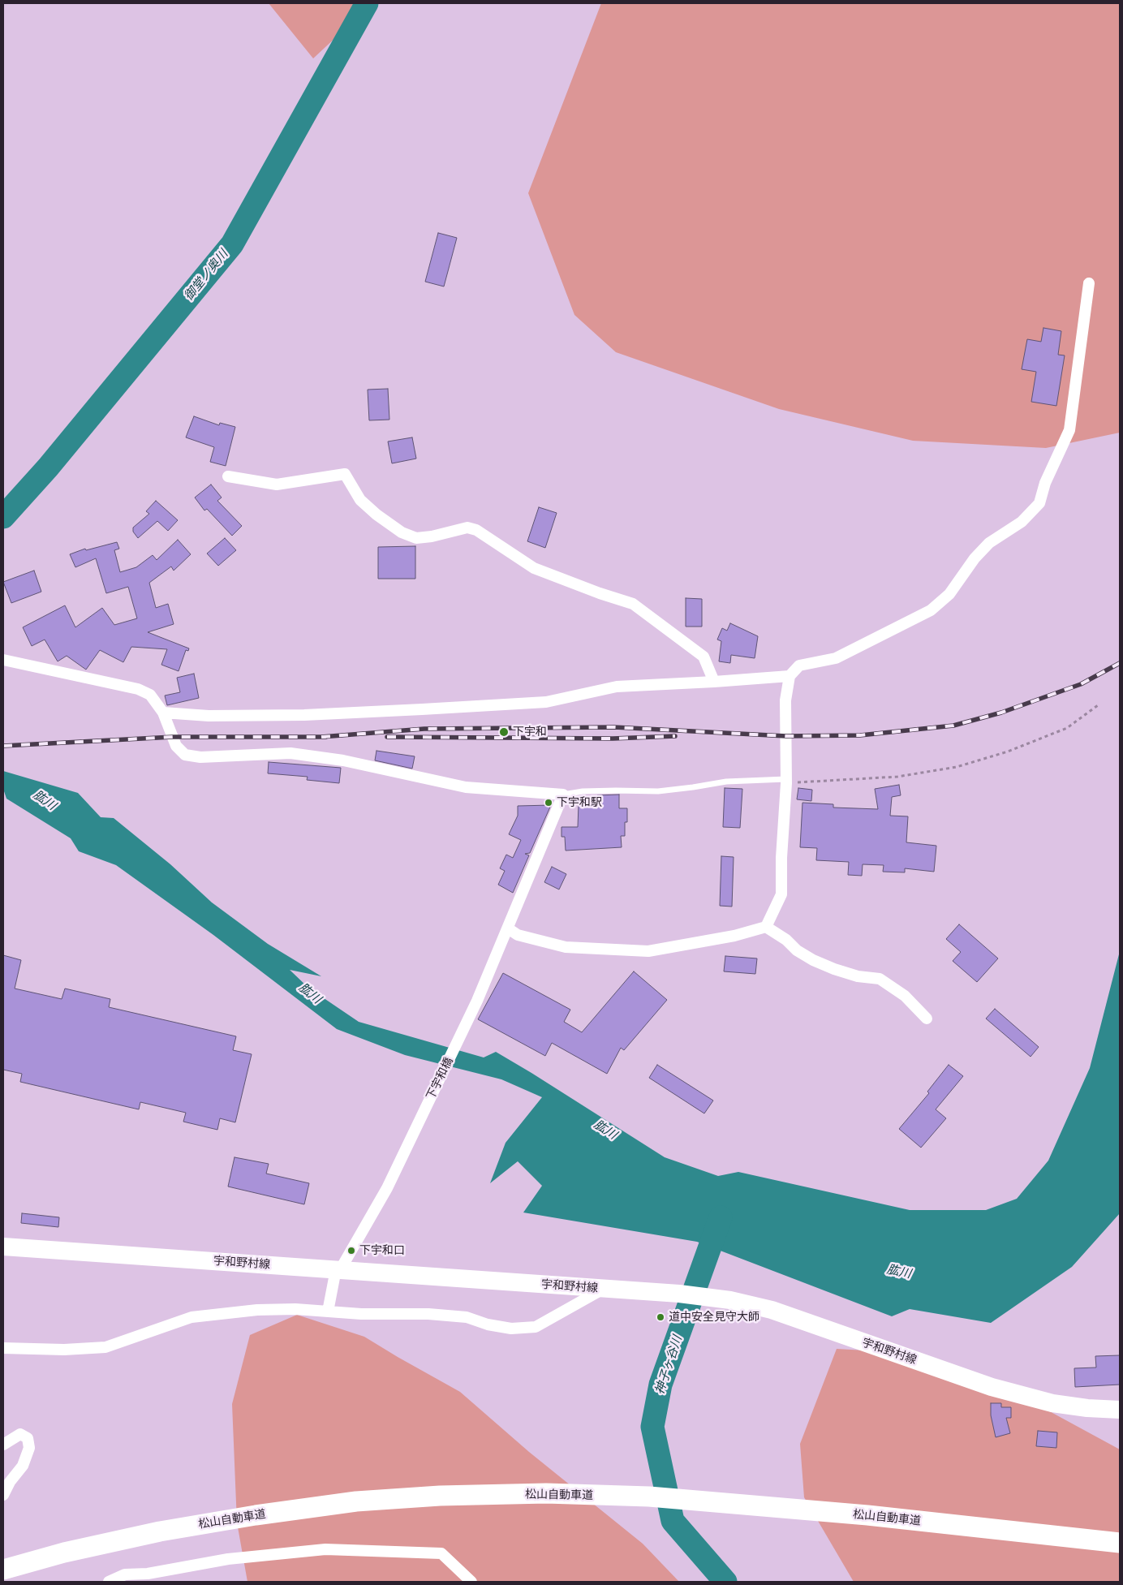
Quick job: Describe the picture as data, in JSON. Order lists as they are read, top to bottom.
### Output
{
  "streets": {
    "highway": ["松山自動車道"],
    "main road": ["宇和野村線"],
    "street": ["下宇和橋"]
  },
  "crossings": [
    ["下宇和橋", "宇和野村線"]
  ],
  "water": ["御堂ノ奥川", "肱川", "神子ヶ谷川"],
  "places": [
    "下宇和",
    "下宇和駅",
    "下宇和口",
    "道中安全見守大師"
  ]
}
